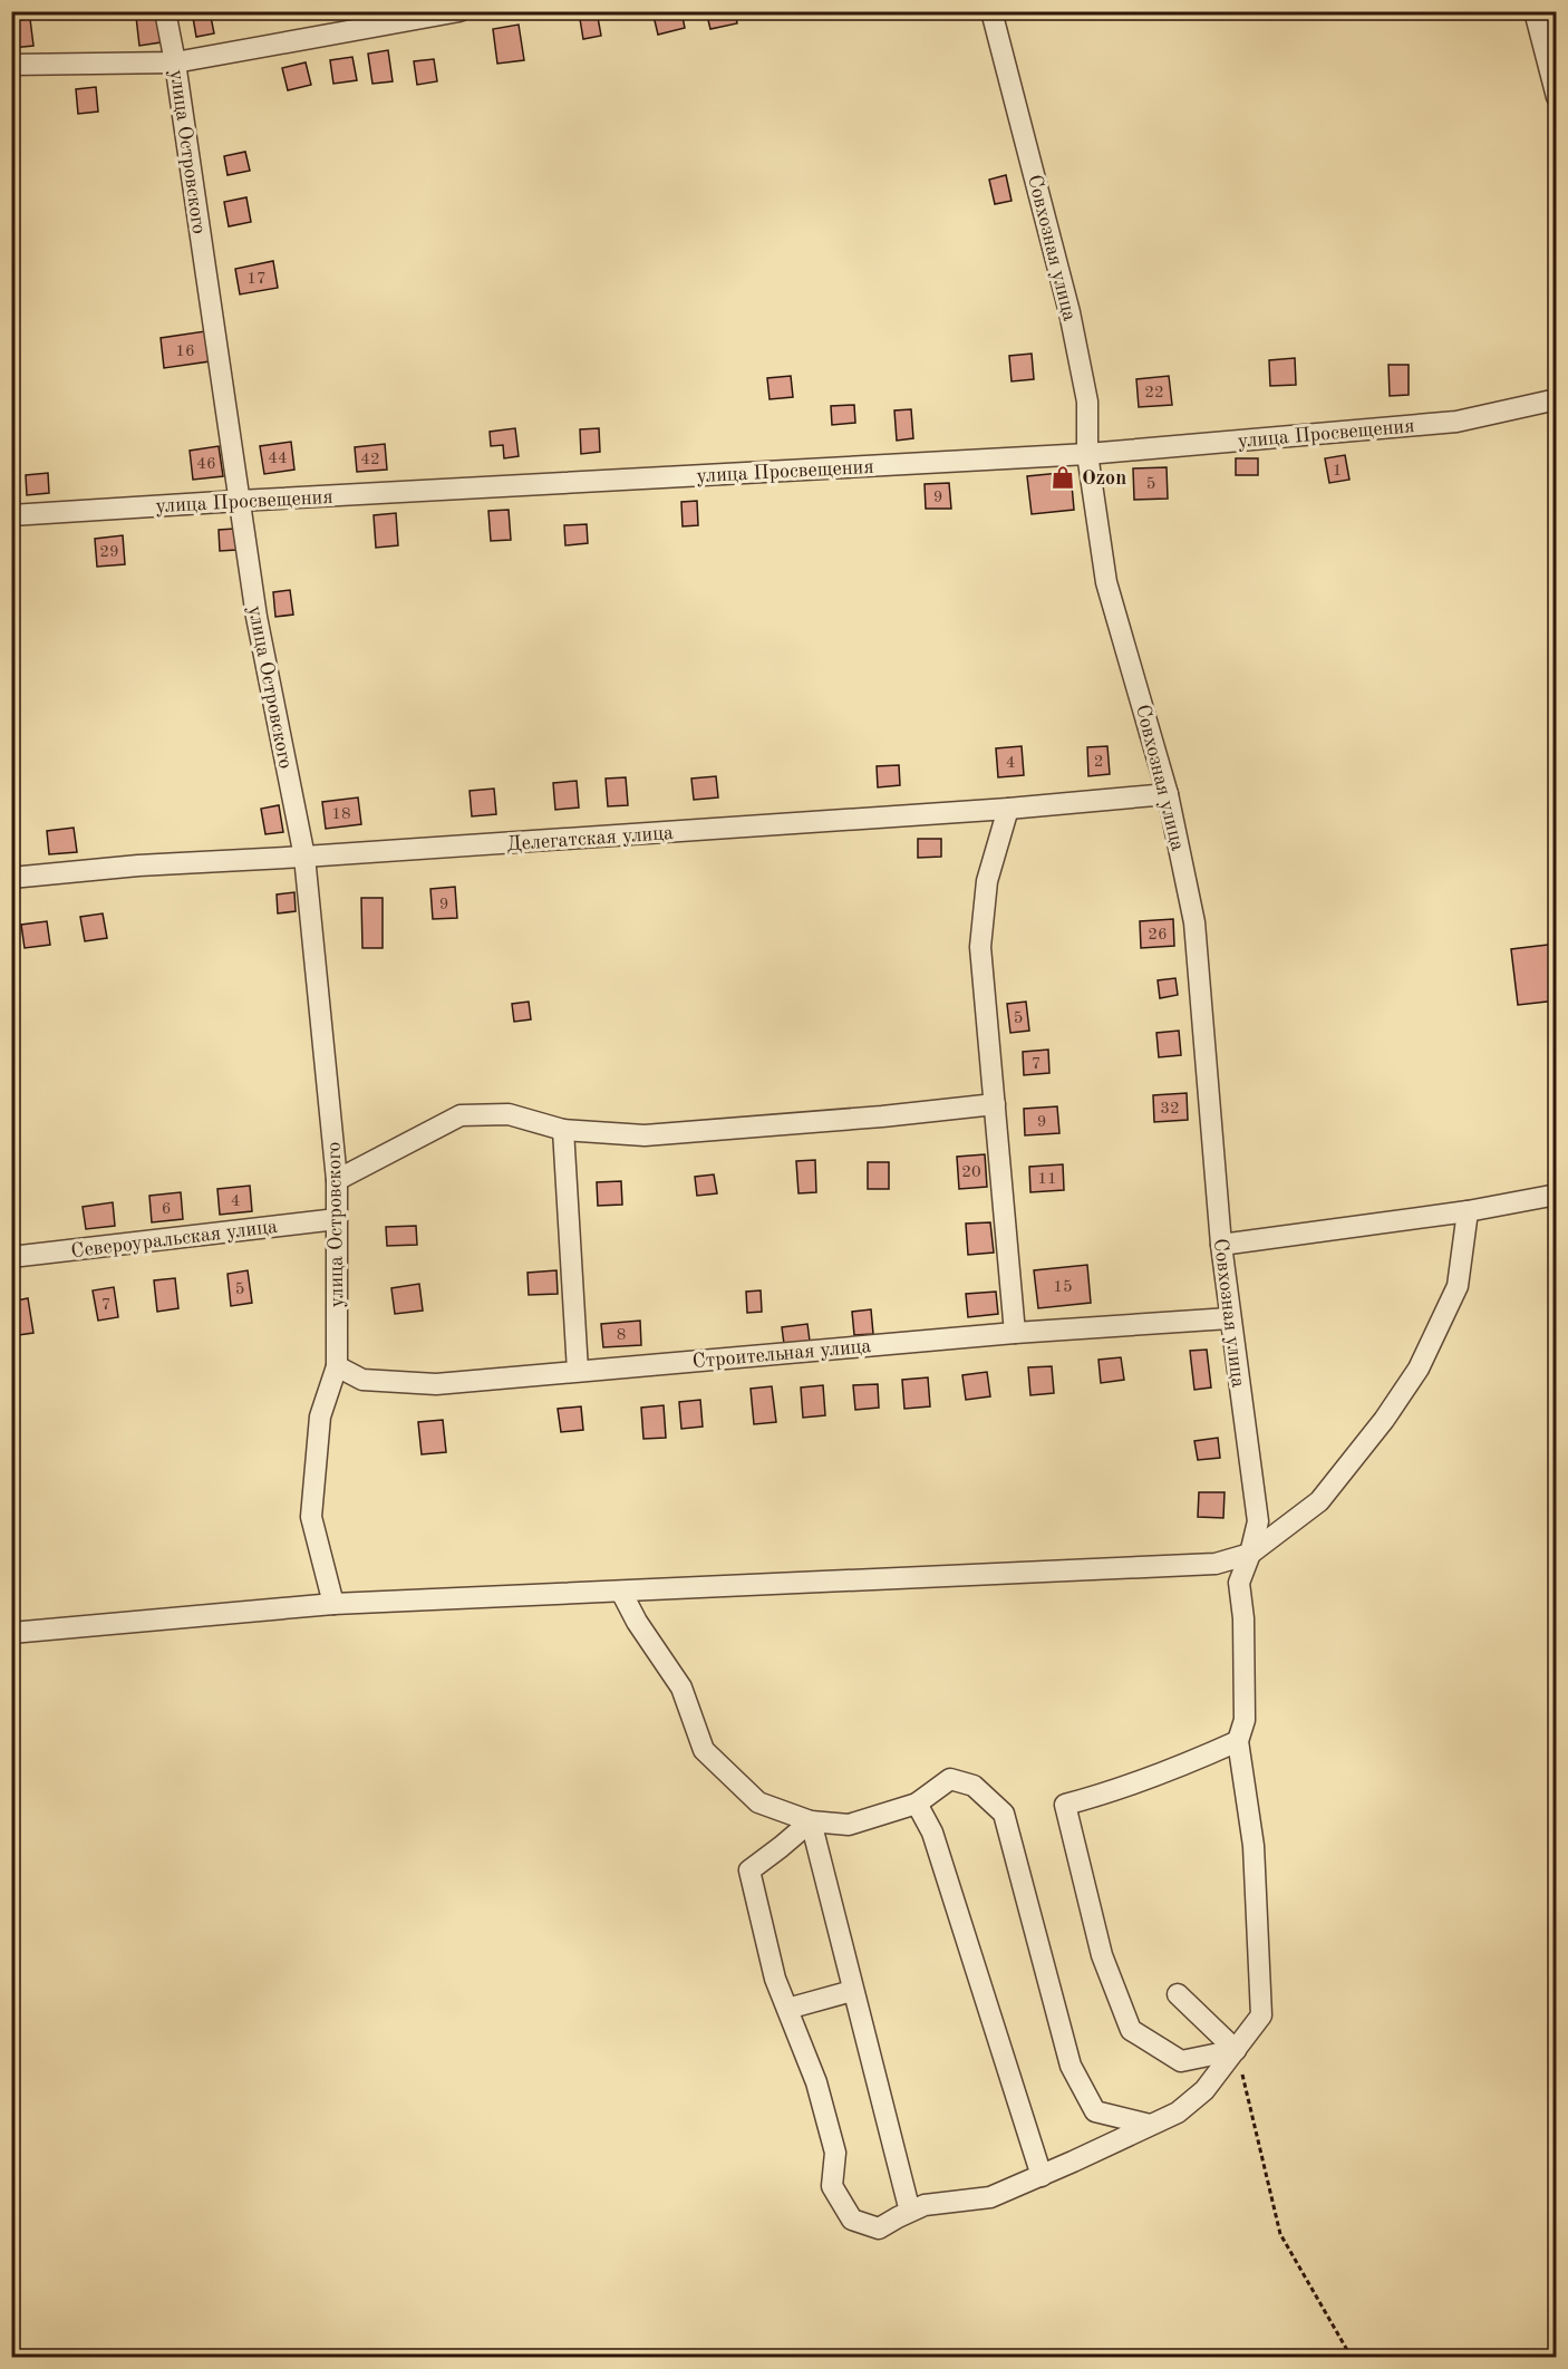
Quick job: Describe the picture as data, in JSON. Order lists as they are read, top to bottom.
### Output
{
  "streets": {
    "street": [
      "улица Островского",
      "Совхозная улица",
      "улица Просвещения",
      "Делегатская улица",
      "Североуральская улица",
      "Строительная улица"
    ]
  },
  "crossings": [
    ["улица Островского", "улица Просвещения"],
    ["улица Островского", "Делегатская улица"],
    ["улица Островского", "Североуральская улица"],
    ["улица Островского", "Строительная улица"],
    ["Совхозная улица", "улица Просвещения"],
    ["Совхозная улица", "Делегатская улица"],
    ["Совхозная улица", "Строительная улица"]
  ],
  "places": {
    "shop": ["Ozon"]
  },
  "house_numbers": [
    "17",
    "16",
    "22",
    "44",
    "42",
    "46",
    "1",
    "5",
    "9",
    "29",
    "2",
    "4",
    "18",
    "9",
    "26",
    "5",
    "7",
    "32",
    "9",
    "20",
    "11",
    "4",
    "6",
    "15",
    "5",
    "7",
    "8"
  ]
}
